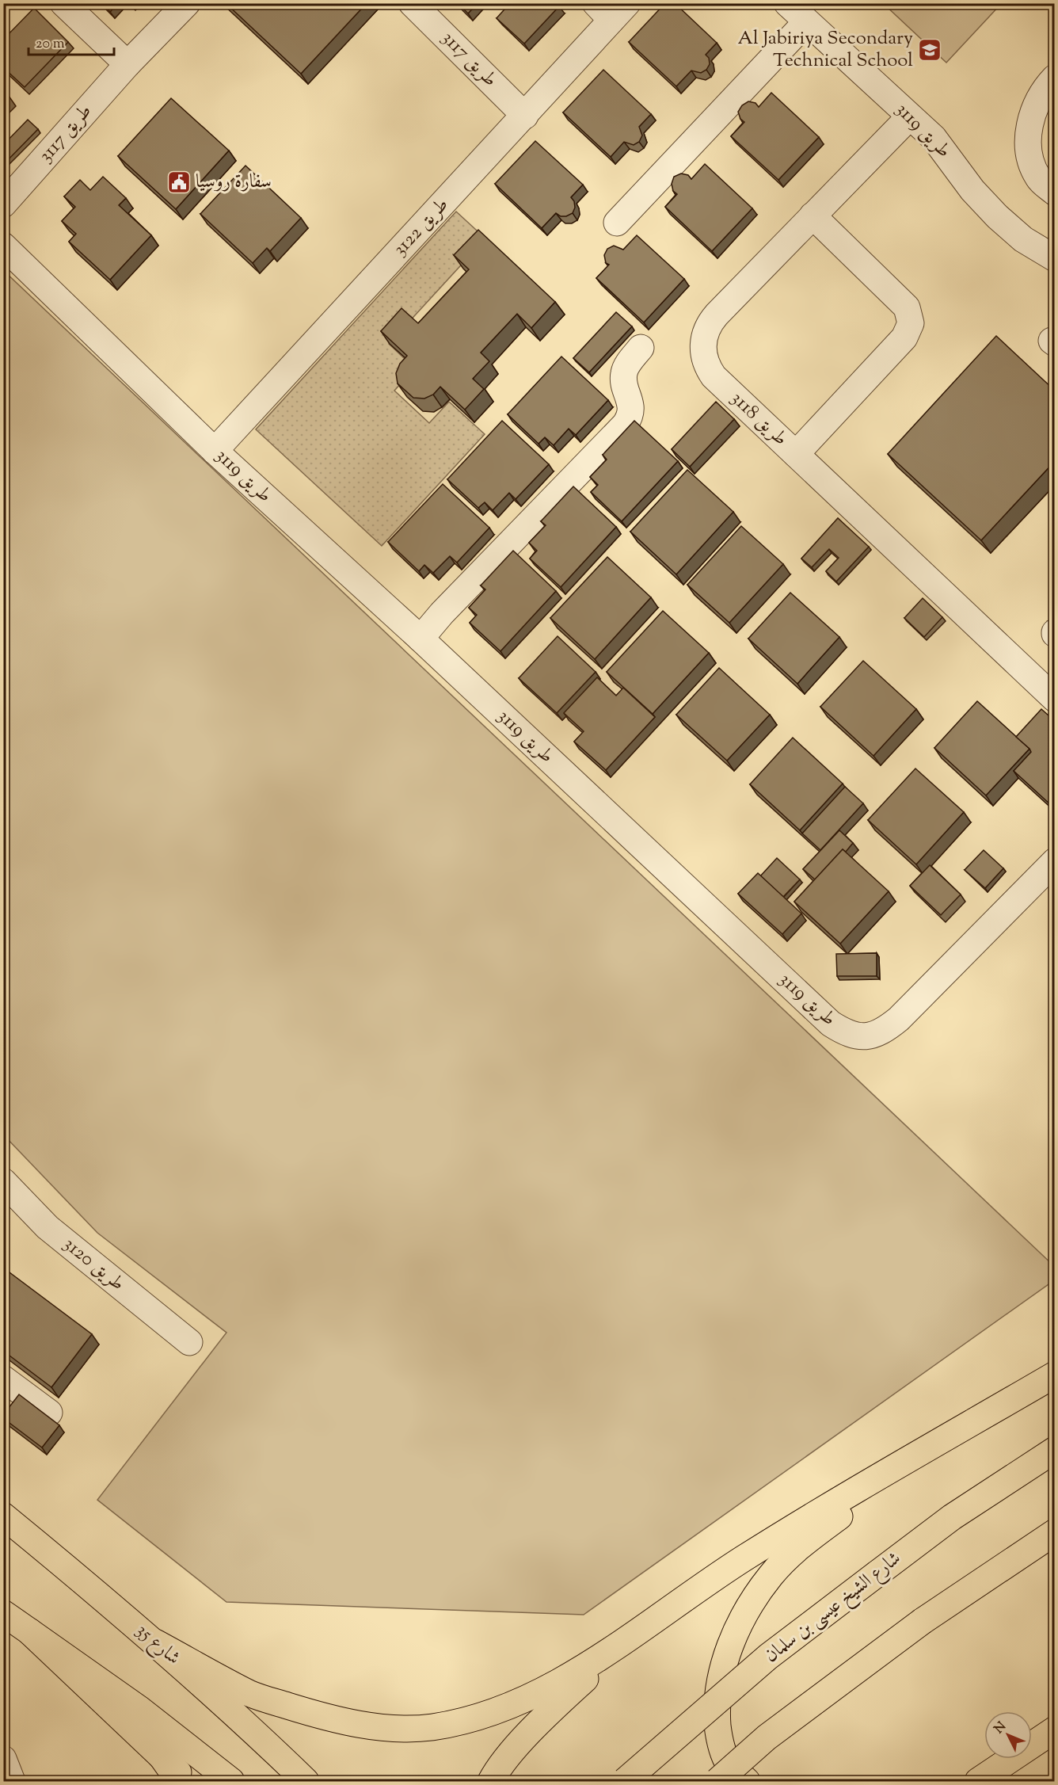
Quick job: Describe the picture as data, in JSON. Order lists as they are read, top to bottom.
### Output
{
  "streets": {
    "main road": ["شارع الشيخ عيسى بن سلمان", "شارع 35"],
    "street": [
      "طريق 3117",
      "طريق 3119",
      "طريق 3122",
      "طريق 3118",
      "طريق 3120"
    ]
  },
  "crossings": [
    ["طريق 3117", "طريق 3122"],
    ["طريق 3119", "طريق 3122"],
    ["طريق 3119", "طريق 3118"]
  ],
  "places": {
    "school or university": ["Al Jabiriya Secondary Technical School"],
    "public building": ["سفارة روسيا"]
  },
  "scale_bar": "20 m",
  "north": "top left"
}
